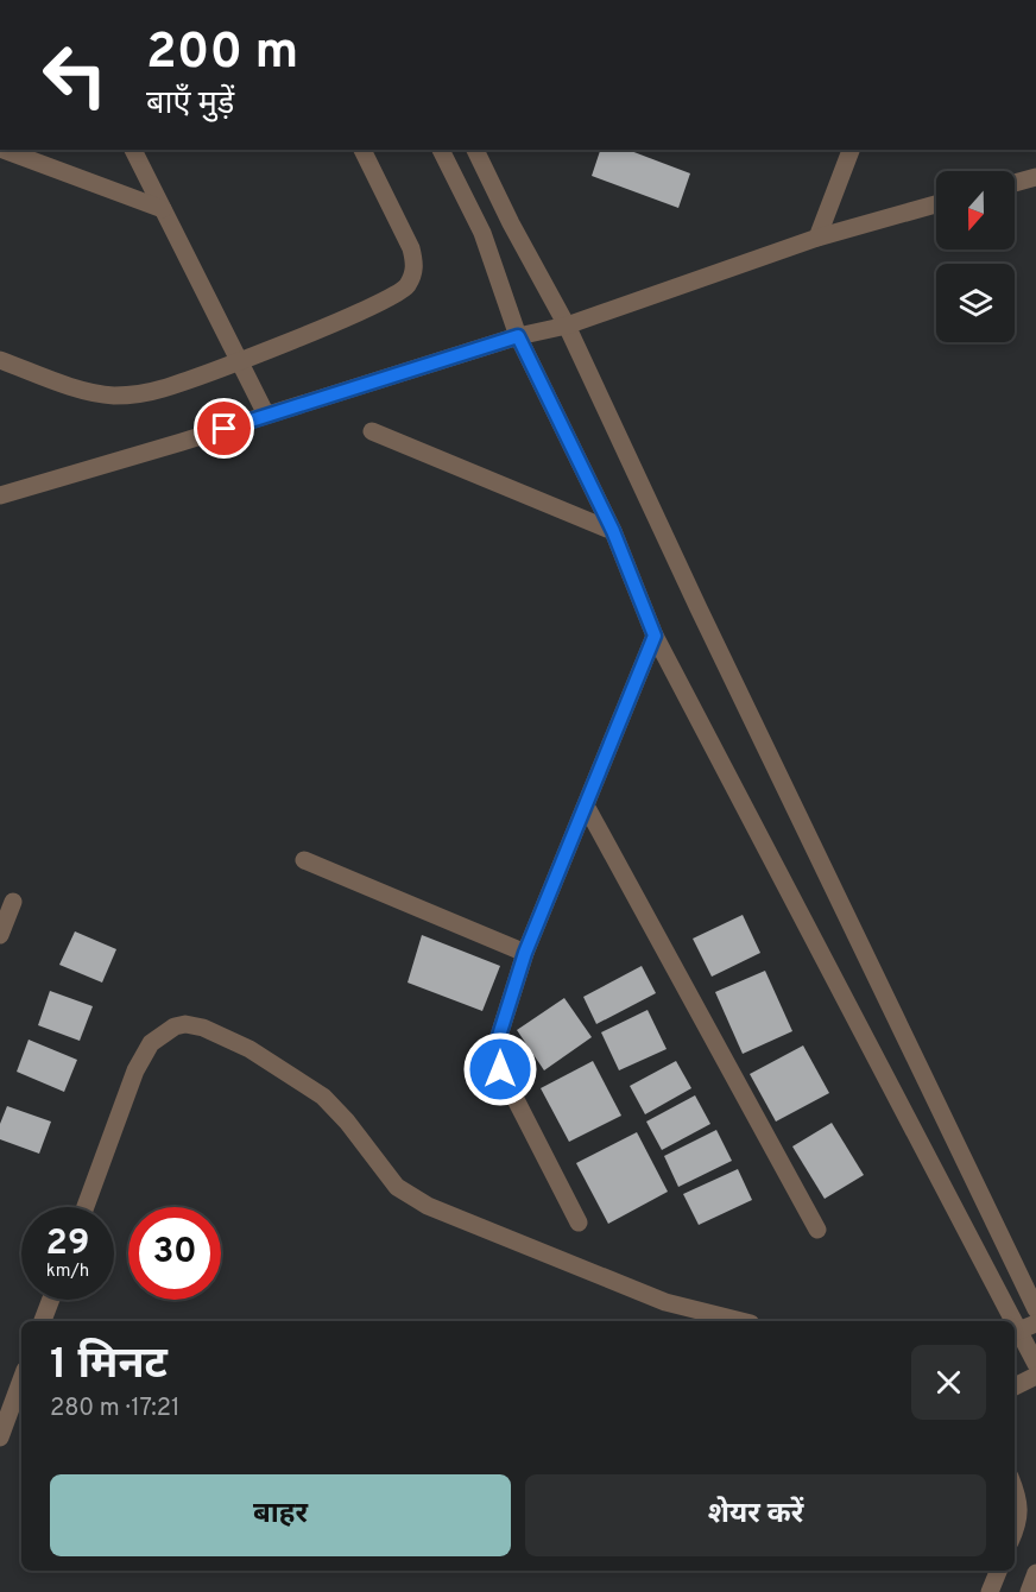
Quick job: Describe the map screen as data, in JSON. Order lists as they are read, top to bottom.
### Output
{
  "north": "bottom",
  "page": {
    "turn": ["200 m", "बाएँ मुड़ें"],
    "speed": "29 km/h",
    "limit": "30",
    "heading": ["1 मिनट", "280 m · 17:21"],
    "buttons": ["बाहर", "शेयर करें"]
  }
}
